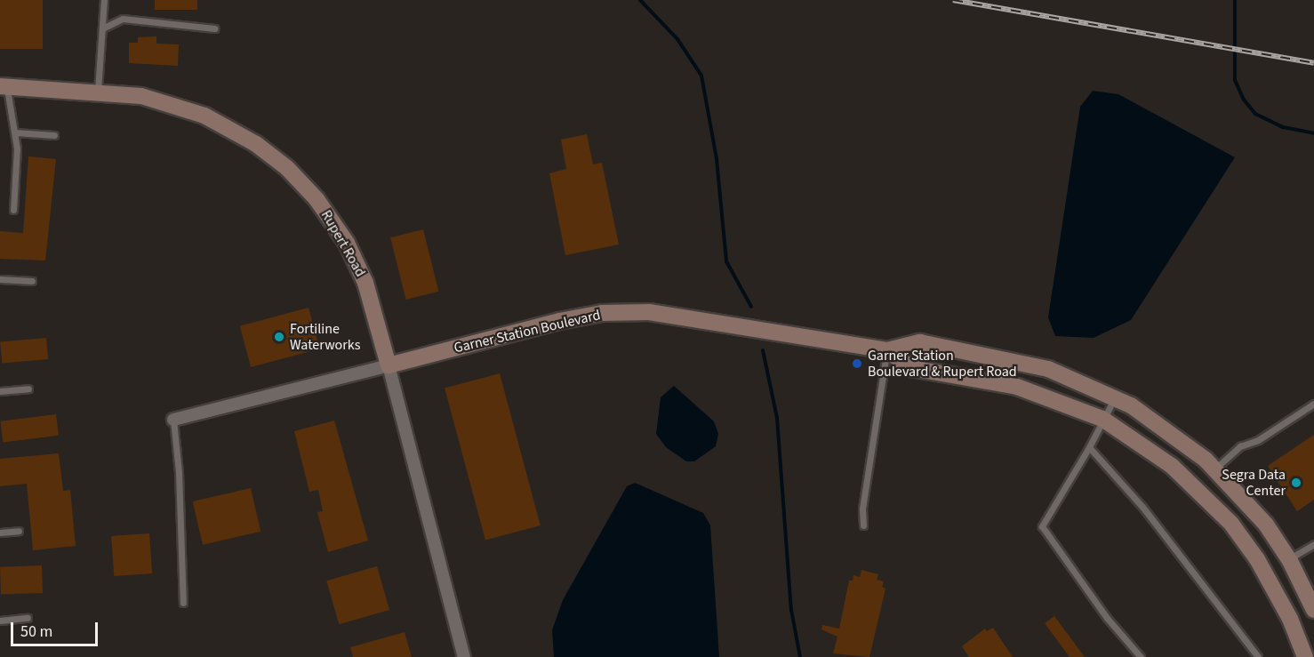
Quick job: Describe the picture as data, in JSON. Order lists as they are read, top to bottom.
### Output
{
  "streets": {
    "street": ["Rupert Road", "Garner Station Boulevard"]
  },
  "crossings": [
    ["Rupert Road", "Garner Station Boulevard"]
  ],
  "places": ["Fortiline Waterworks", "Garner Station Boulevard & Rupert Road", "Segra Data Center"],
  "scale_bar": "50 m"
}
